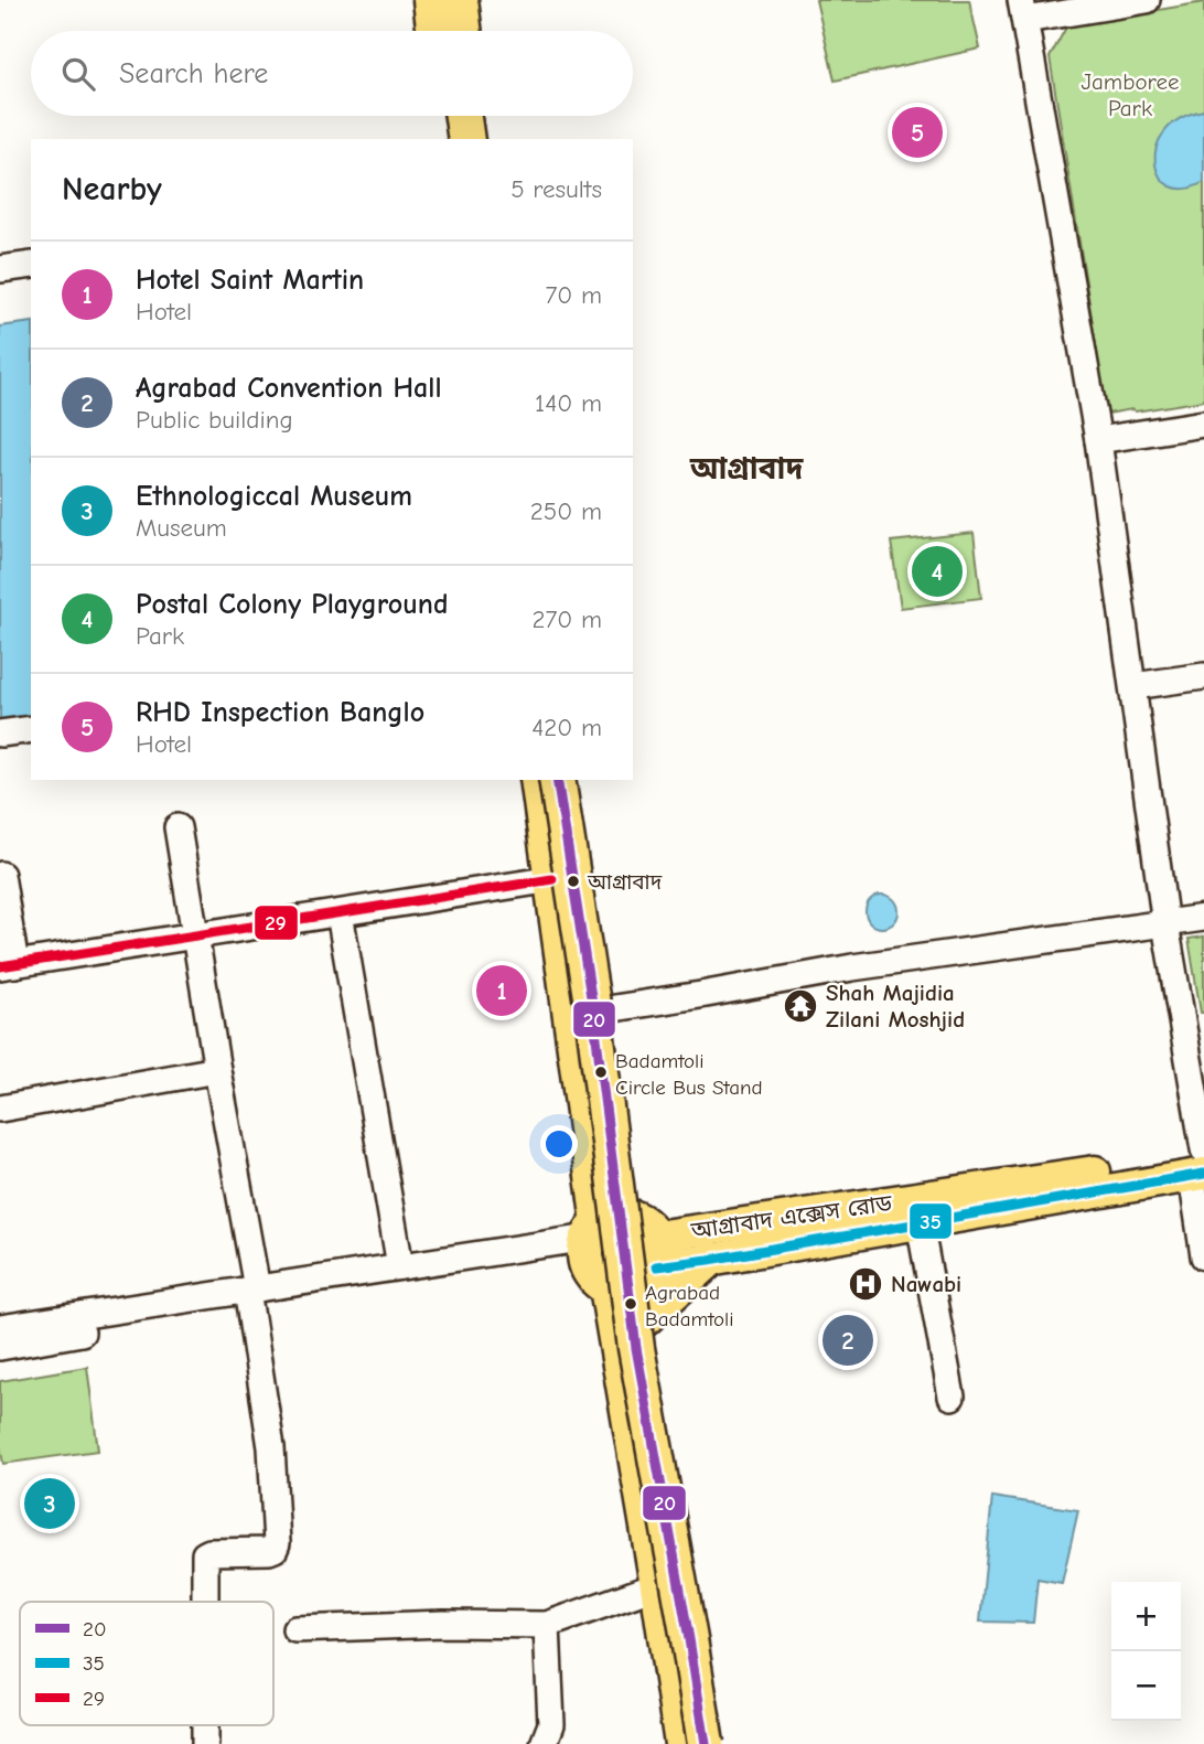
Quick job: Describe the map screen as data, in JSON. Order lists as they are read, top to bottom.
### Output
{
  "streets": {
    "main road": ["আগ্রাবাদ এক্সেস রোড"]
  },
  "districts": ["আগ্রাবাদ"],
  "parks": ["Jamboree Park"],
  "places": {
    "other": ["আগ্রাবাদ", "Badamtoli Circle Bus Stand", "Agrabad Badamtoli"],
    "temple": ["Shah Majidia Zilani Moshjid"],
    "hospital": ["Nawabi"]
  },
  "lines": ["transit line 20", "transit line 29", "transit line 35"],
  "legend": ["20", "35", "29"],
  "page": {
    "search": "Search here",
    "pins": [
      "5",
      "4",
      "1",
      "2",
      "3"
    ],
    "heading": ["Nearby", "5 results"],
    "list": [
      {
        "mark": "1",
        "name": "Hotel Saint Martin",
        "note": "Hotel",
        "value": "70 m"
      },
      {
        "mark": "2",
        "name": "Agrabad Convention Hall",
        "note": "Public building",
        "value": "140 m"
      },
      {
        "mark": "3",
        "name": "Ethnologiccal Museum",
        "note": "Museum",
        "value": "250 m"
      },
      {
        "mark": "4",
        "name": "Postal Colony Playground",
        "note": "Park",
        "value": "270 m"
      },
      {
        "mark": "5",
        "name": "RHD Inspection Banglo",
        "note": "Hotel",
        "value": "420 m"
      }
    ],
    "map_buttons": ["+", "−"]
  }
}
